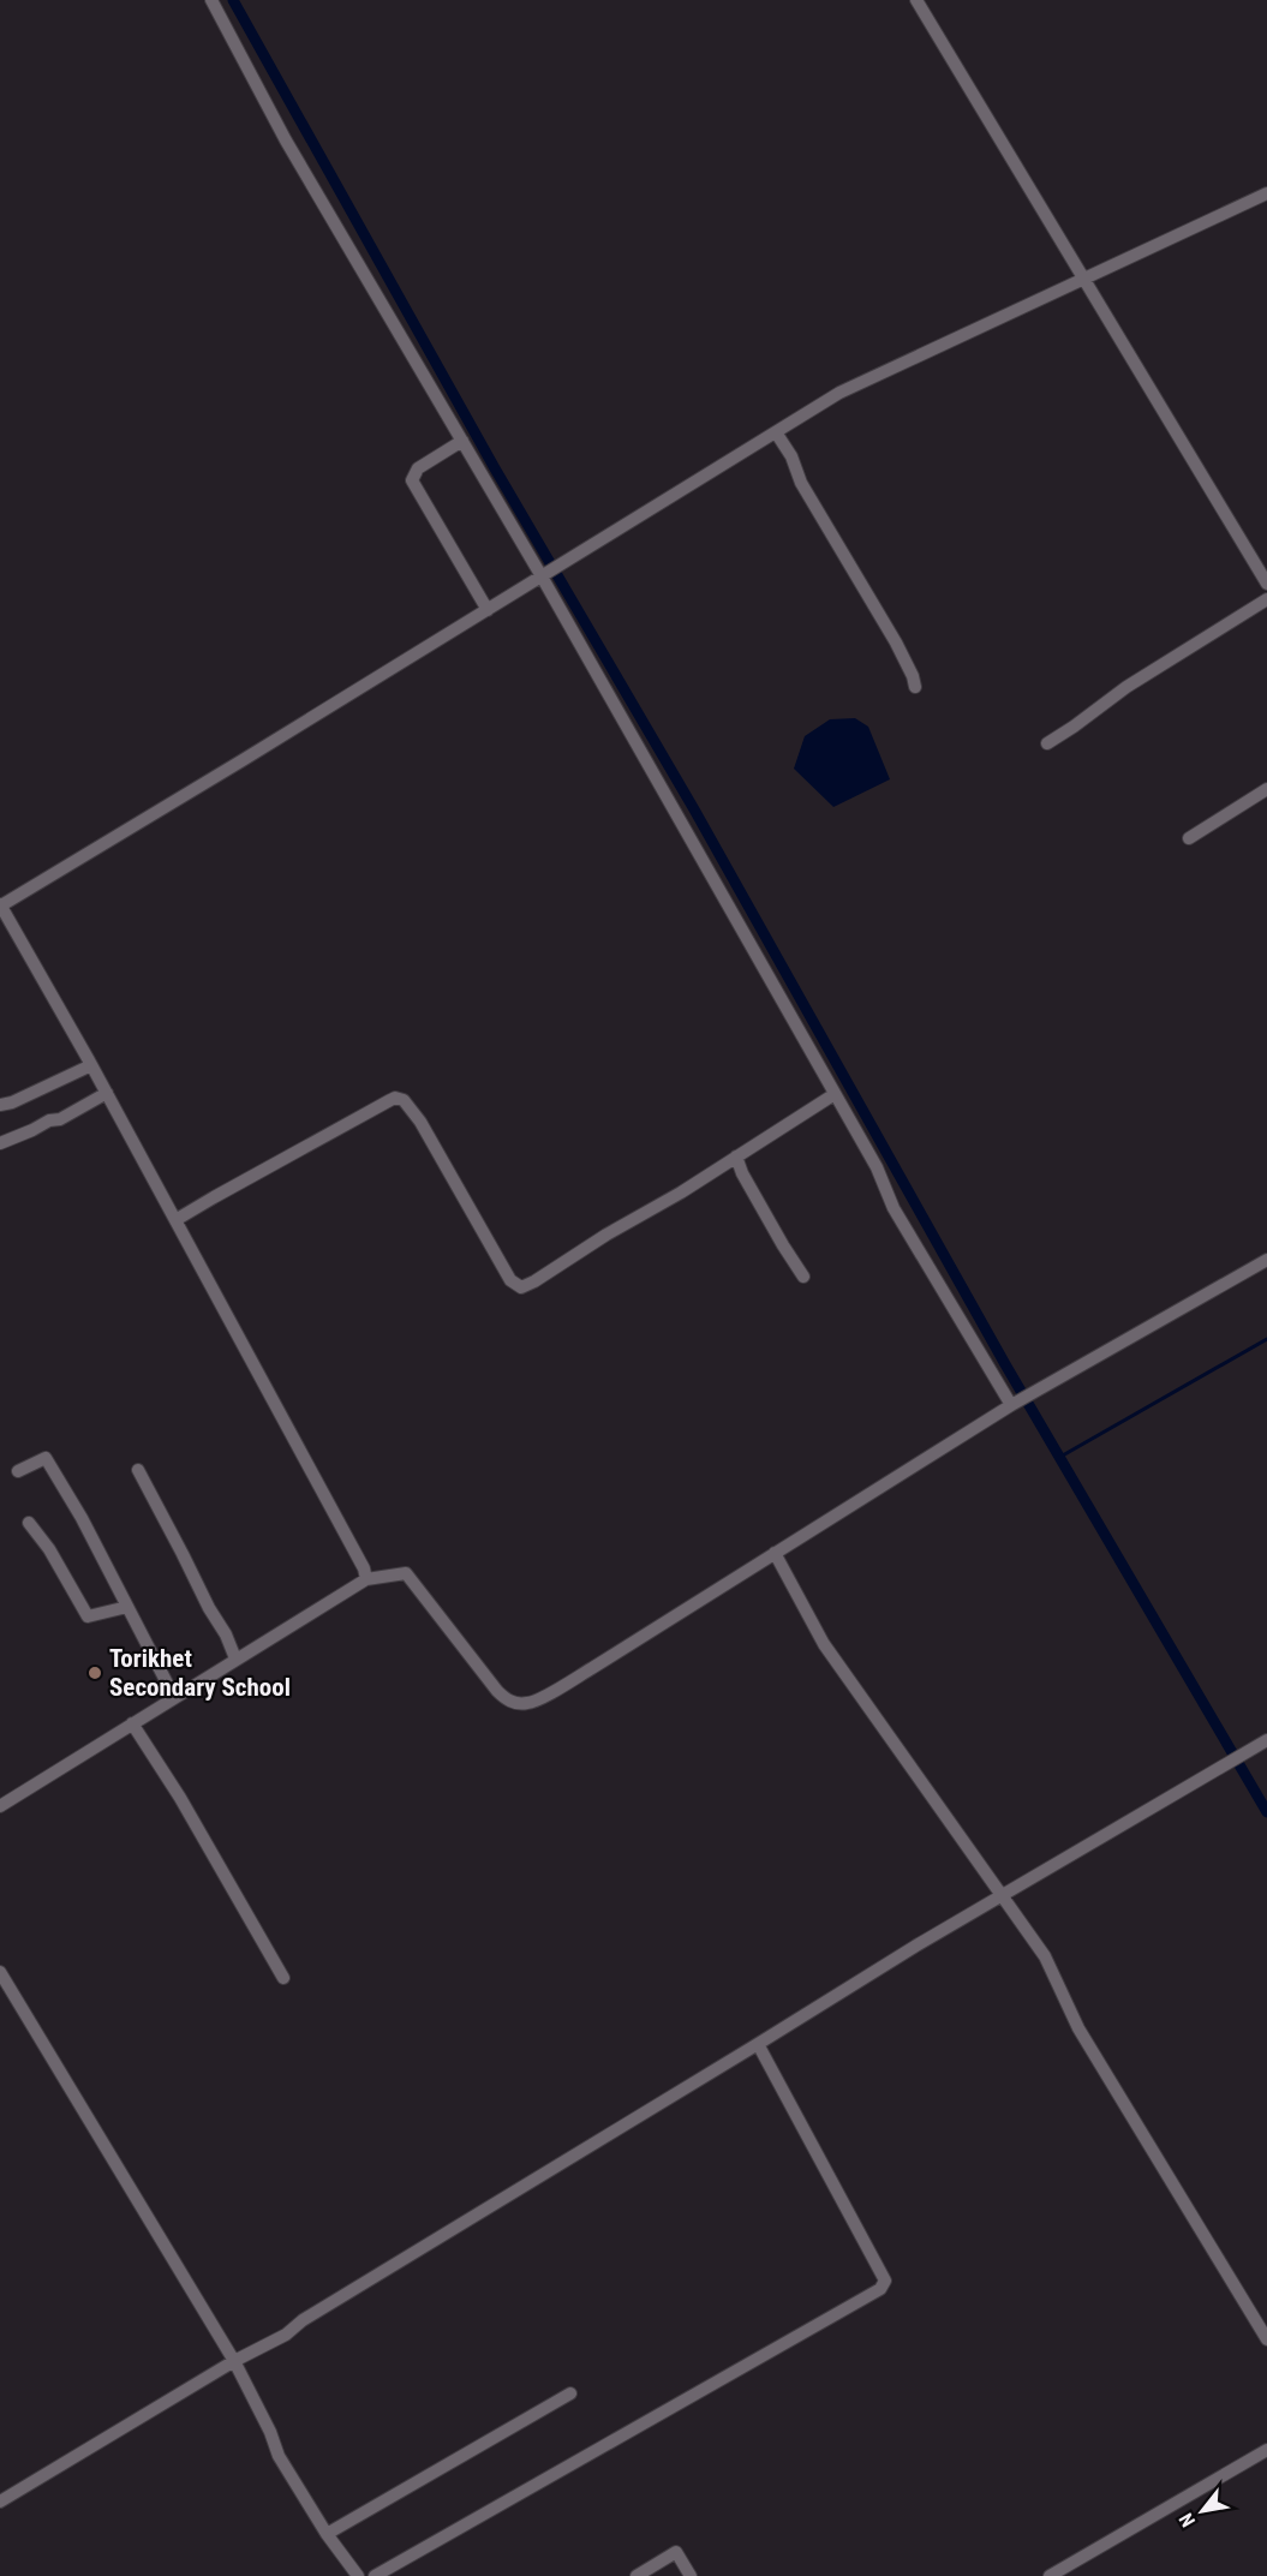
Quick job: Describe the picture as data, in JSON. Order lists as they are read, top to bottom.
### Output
{
  "places": ["Torikhet Secondary School"],
  "north": "bottom left"
}
